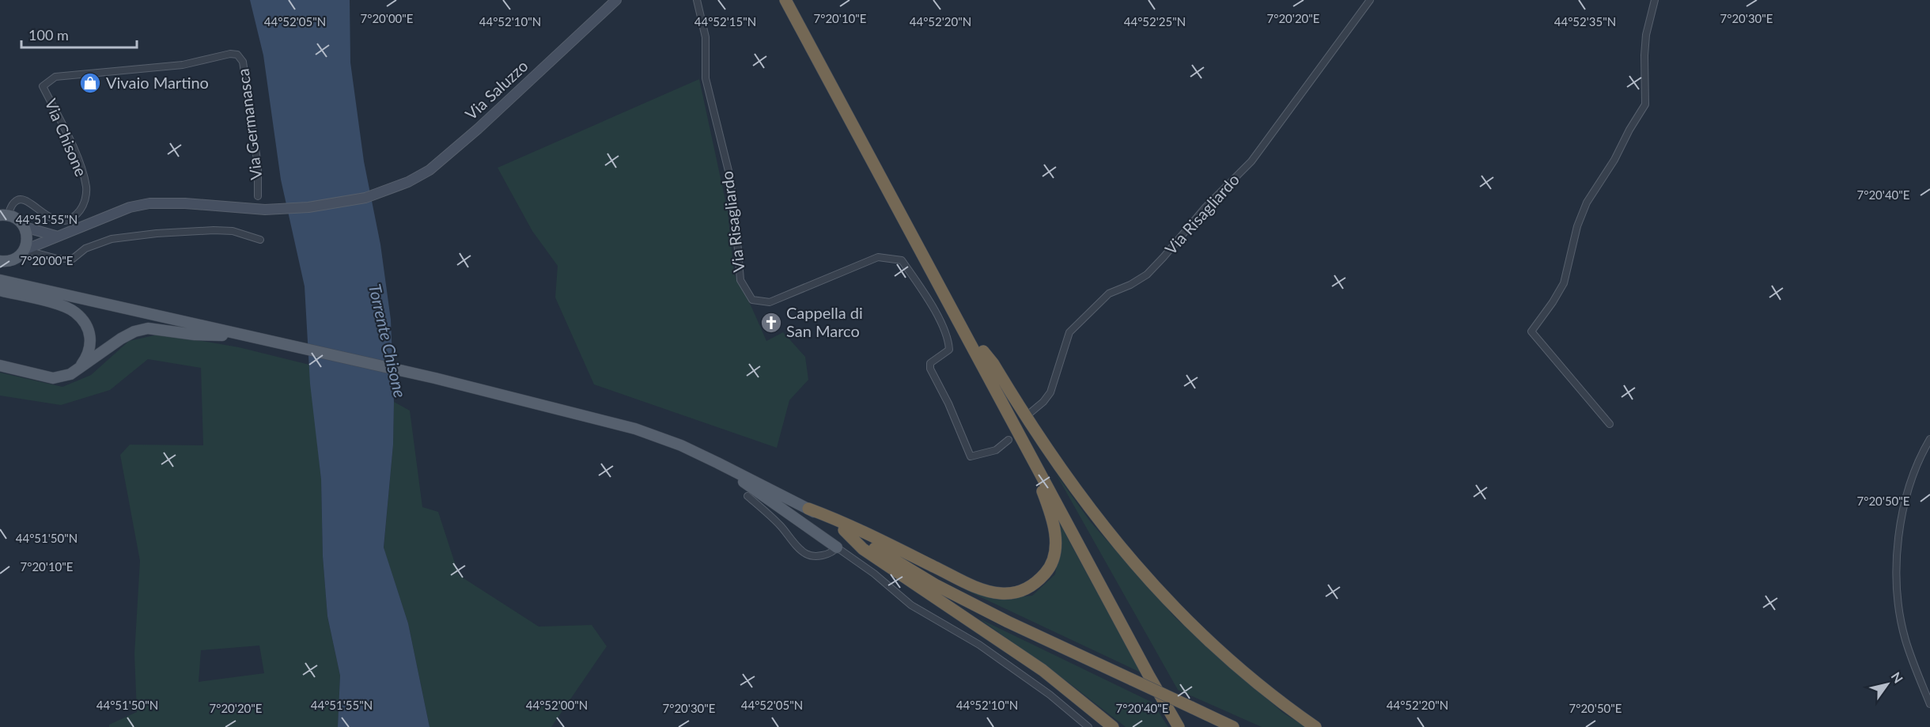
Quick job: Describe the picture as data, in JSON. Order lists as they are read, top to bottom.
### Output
{
  "streets": {
    "main road": ["Via Saluzzo"],
    "street": ["Via Germanasca", "Via Chisone", "Via Risagliardo"]
  },
  "crossings": [
    ["Via Germanasca", "Via Chisone"]
  ],
  "water": ["Torrente Chisone"],
  "places": {
    "shop": ["Vivaio Martino"],
    "church": ["Cappella di San Marco"]
  },
  "scale_bar": "100 m",
  "north": "top right",
  "coordinates": [
    "7°20'20\"E",
    "7°20'30\"E",
    "7°20'00\"E",
    "7°20'10\"E",
    "44°52'05\"N",
    "44°52'10\"N",
    "44°52'15\"N",
    "44°52'20\"N",
    "44°52'25\"N",
    "44°52'35\"N",
    "7°20'40\"E",
    "44°51'55\"N",
    "7°20'50\"E",
    "44°51'50\"N",
    "44°52'00\"N"
  ]
}
